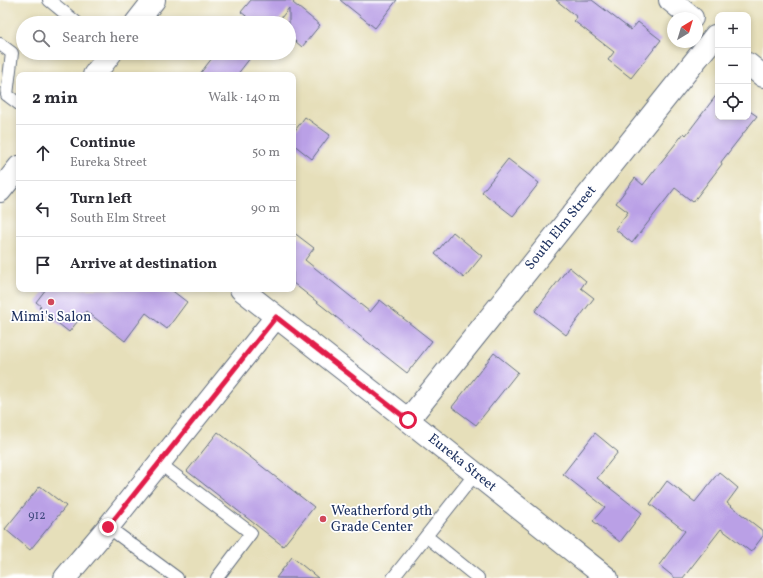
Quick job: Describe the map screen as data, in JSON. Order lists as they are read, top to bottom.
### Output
{
  "streets": {
    "street": ["South Elm Street", "Eureka Street"]
  },
  "crossings": [
    ["South Elm Street", "Eureka Street"]
  ],
  "places": ["Mimi's Salon", "Weatherford 9th Grade Center"],
  "house_numbers": ["912"],
  "north": "top right",
  "page": {
    "map_buttons": ["+", "−"],
    "search": "Search here",
    "heading": ["2 min", "Walk · 140 m"],
    "list": [
      ["Continue", "Eureka Street", "50 m"],
      ["Turn left", "South Elm Street", "90 m"],
      "Arrive at destination"
    ]
  }
}
